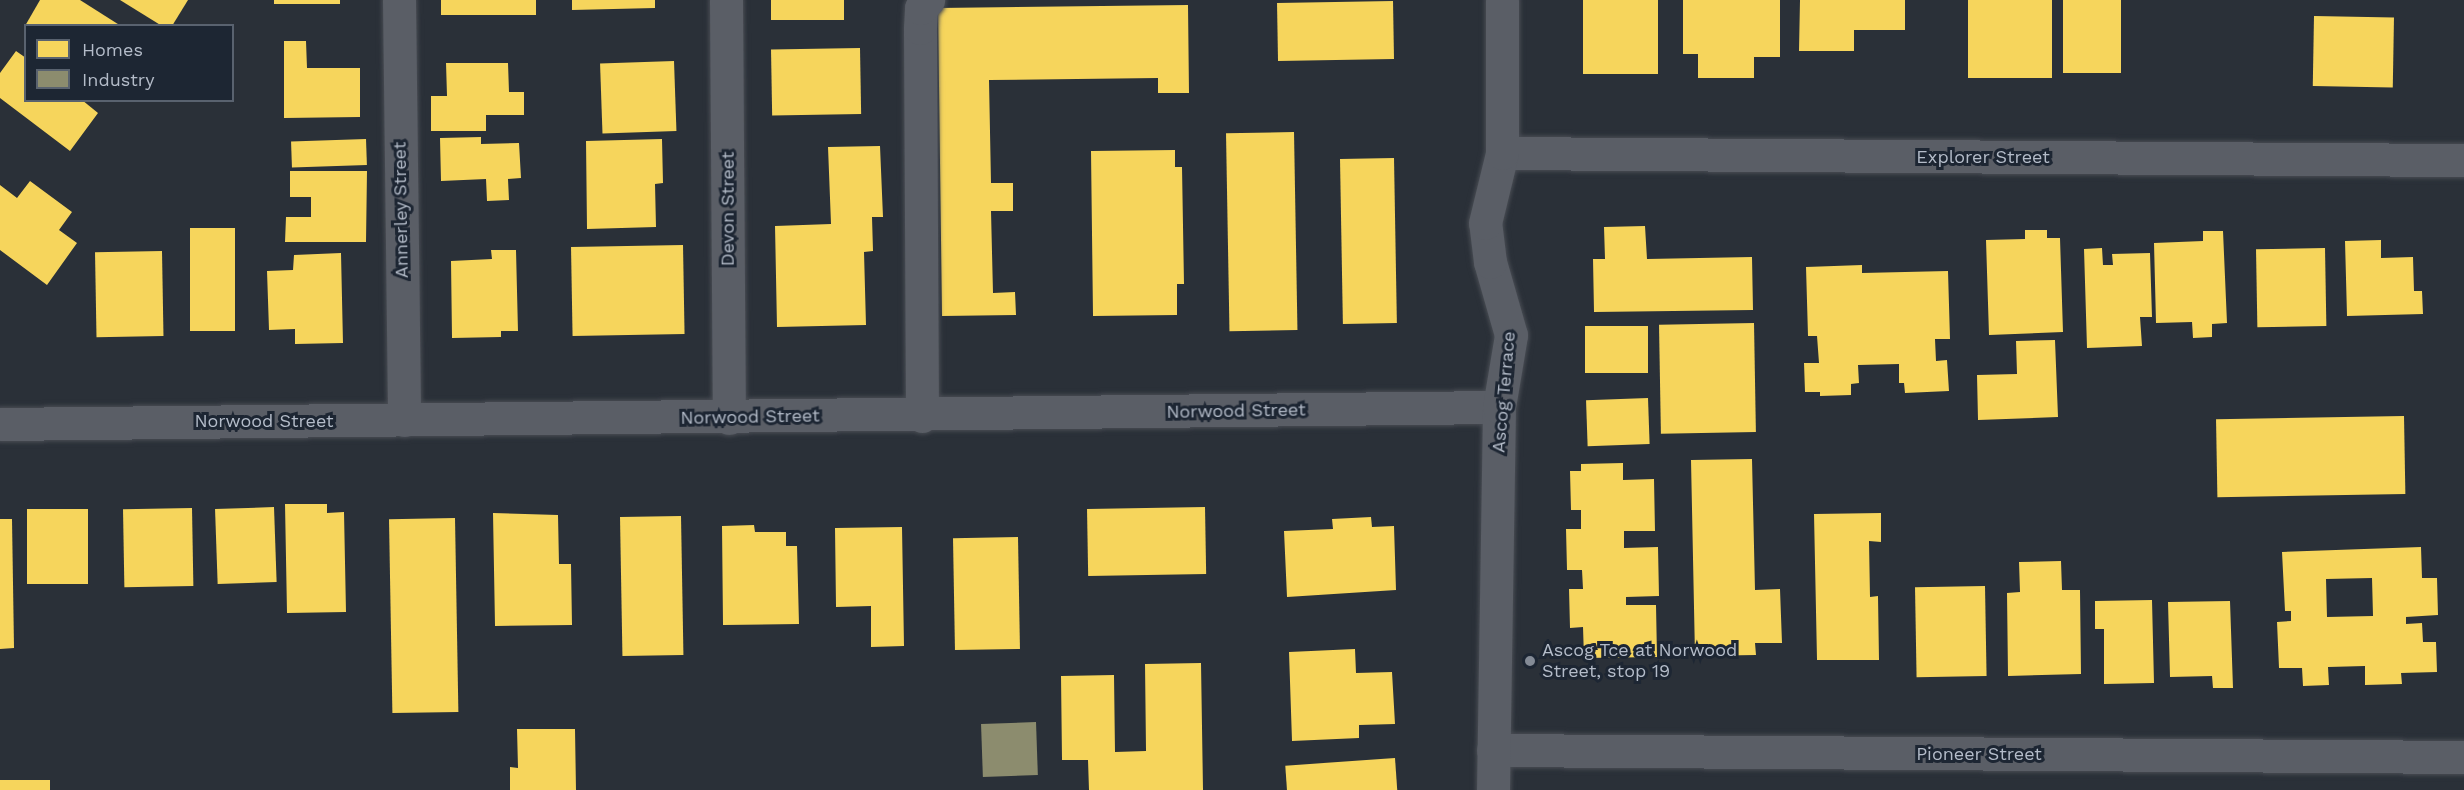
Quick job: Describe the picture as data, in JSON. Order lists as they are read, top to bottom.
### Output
{
  "streets": {
    "street": [
      "Explorer Street",
      "Devon Street",
      "Annerley Street",
      "Ascog Terrace",
      "Norwood Street",
      "Pioneer Street"
    ]
  },
  "crossings": [
    ["Explorer Street", "Ascog Terrace"],
    ["Devon Street", "Norwood Street"],
    ["Annerley Street", "Norwood Street"],
    ["Ascog Terrace", "Norwood Street"],
    ["Ascog Terrace", "Pioneer Street"]
  ],
  "places": ["Ascog Tce at Norwood Street, stop 19"],
  "legend": ["Homes", "Industry"]
}
